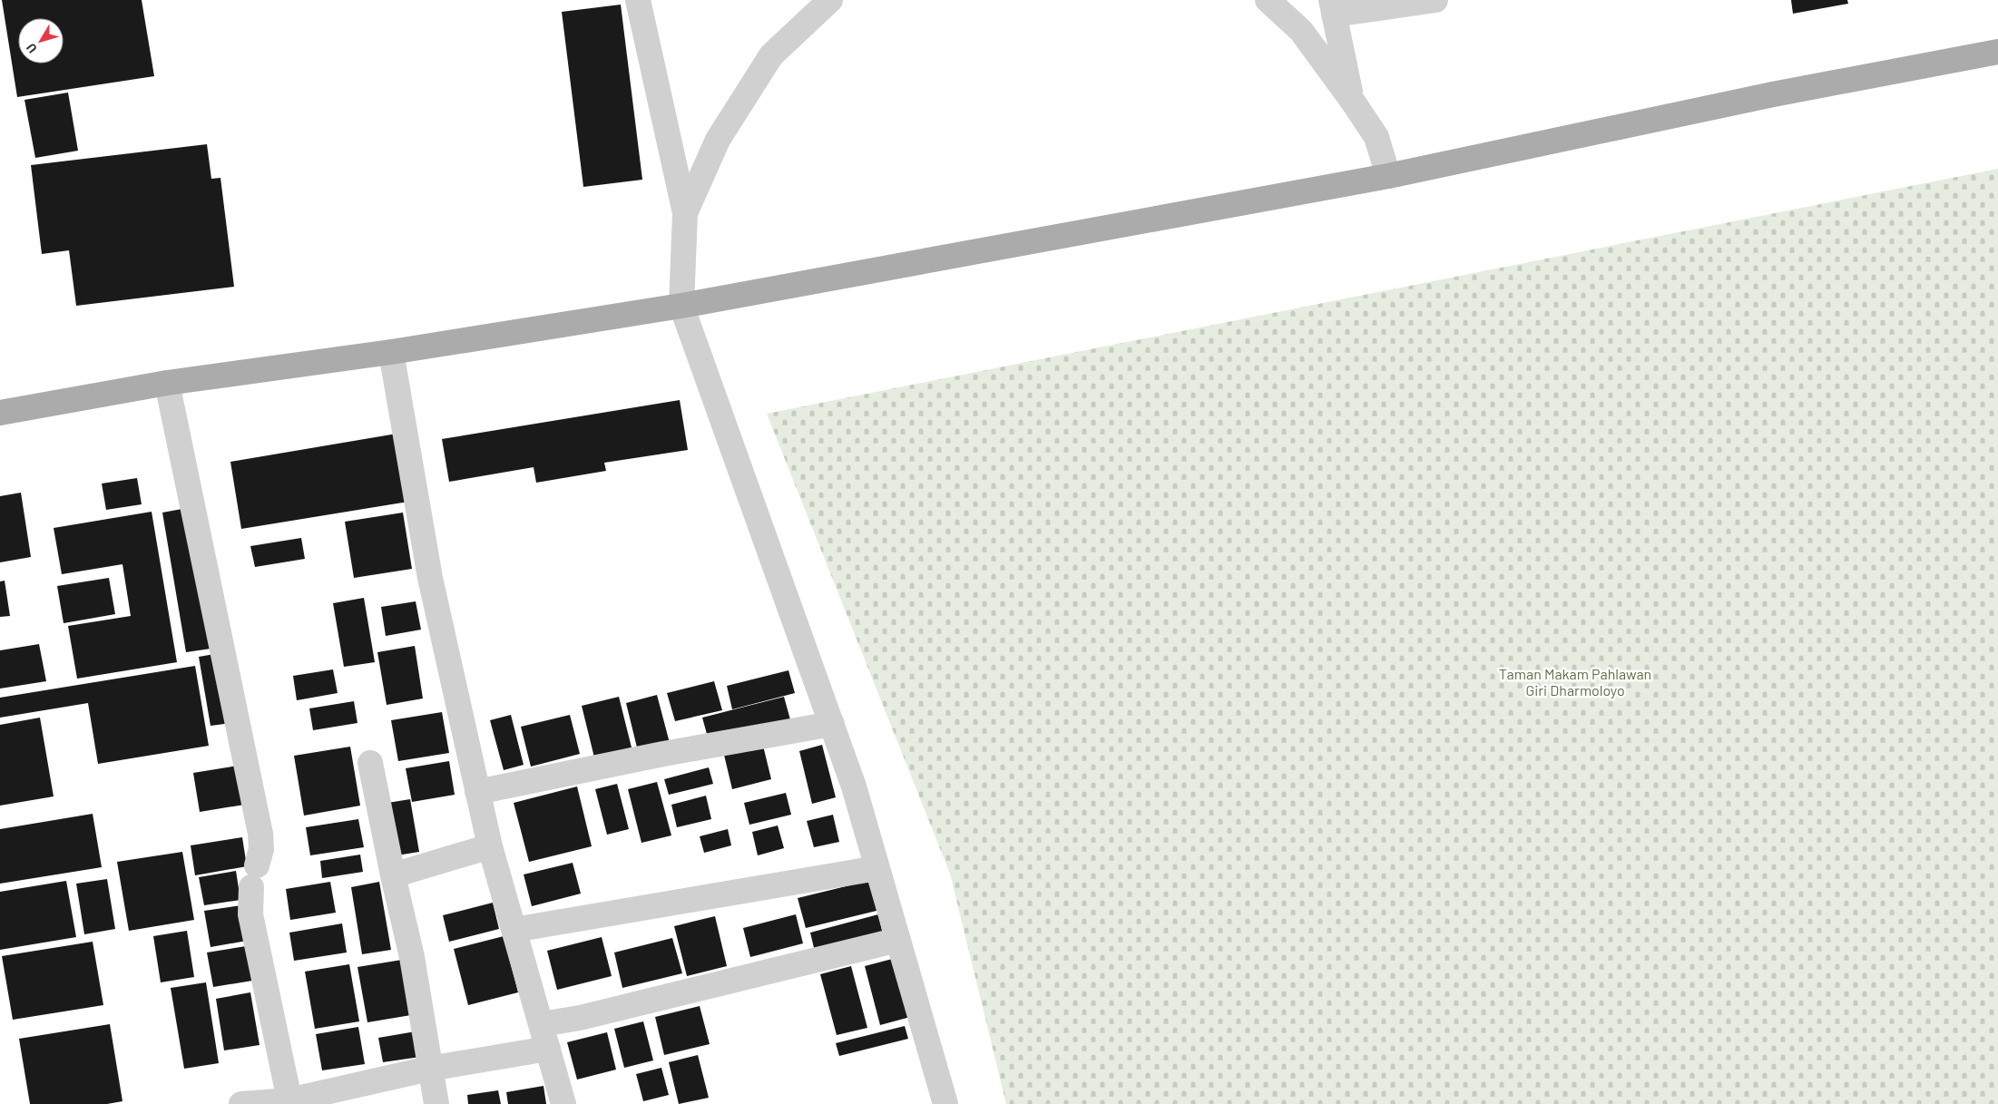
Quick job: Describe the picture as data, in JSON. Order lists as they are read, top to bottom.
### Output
{
  "parks": ["Taman Makam Pahlawan Giri Dharmoloyo"],
  "north": "bottom left"
}
